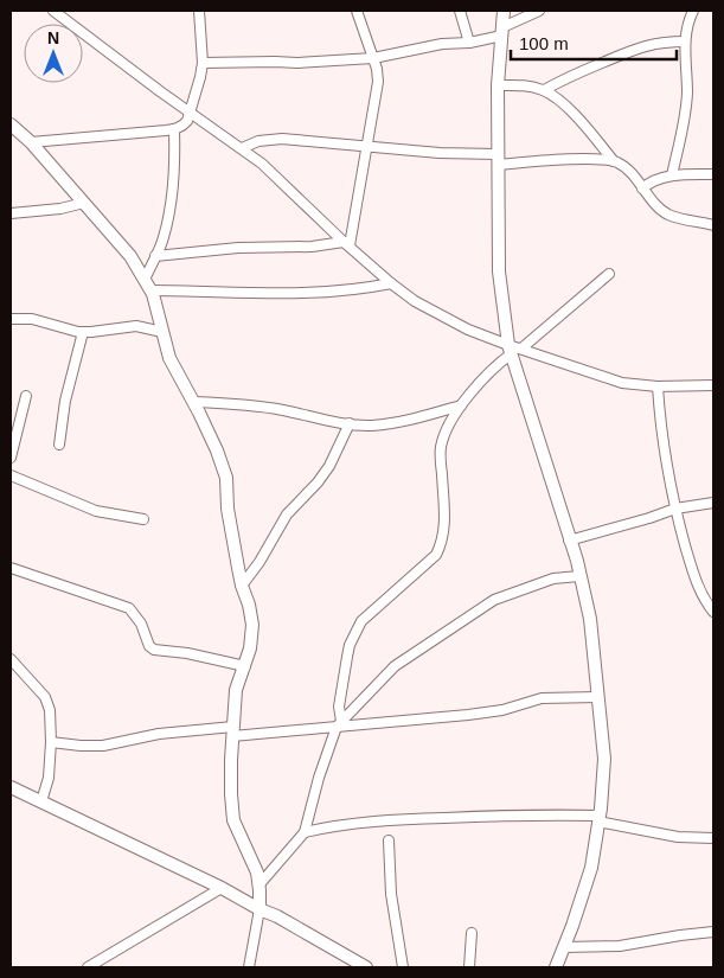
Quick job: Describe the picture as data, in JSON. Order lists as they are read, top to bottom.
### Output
{
  "scale_bar": "100 m",
  "north": "top"
}
